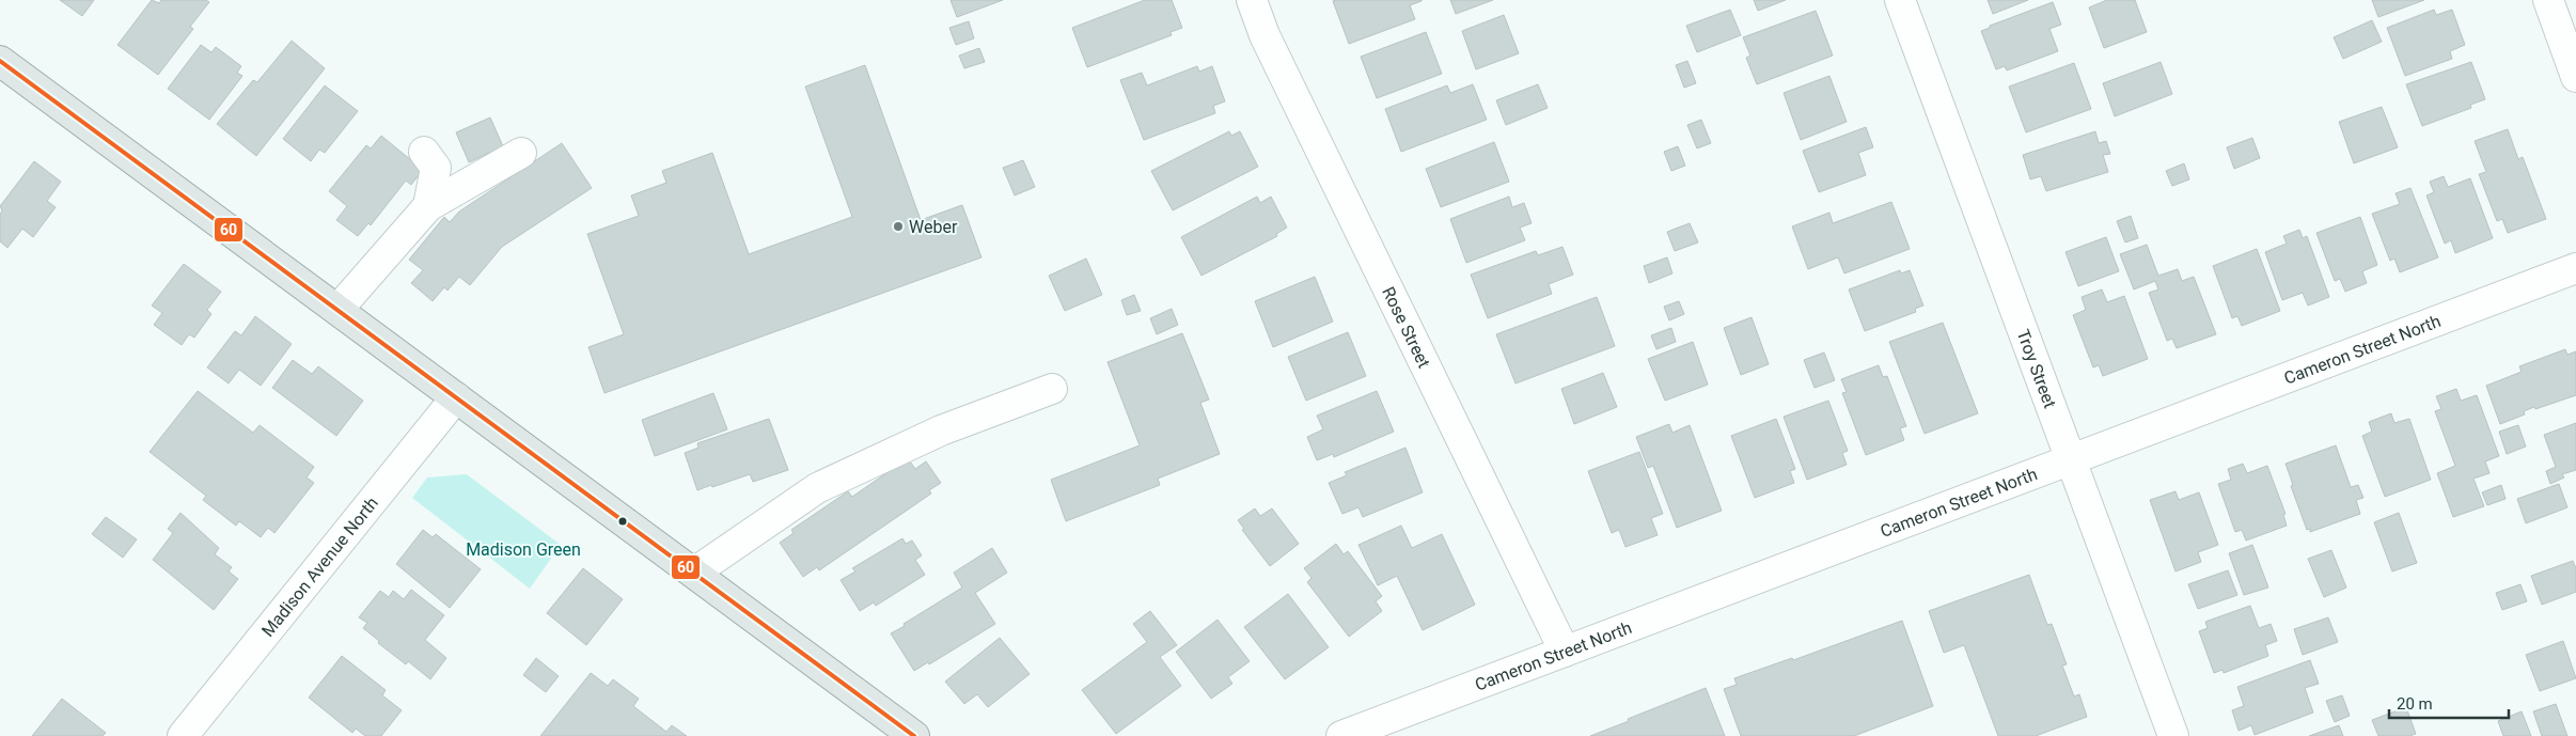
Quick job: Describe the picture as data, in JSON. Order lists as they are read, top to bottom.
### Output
{
  "streets": {
    "street": [
      "Rose Street",
      "Cameron Street North",
      "Troy Street",
      "Madison Avenue North"
    ]
  },
  "crossings": [
    ["Rose Street", "Cameron Street North"],
    ["Cameron Street North", "Troy Street"]
  ],
  "parks": ["Madison Green"],
  "places": ["Weber"],
  "lines": ["transit line 60"],
  "scale_bar": "20 m"
}
